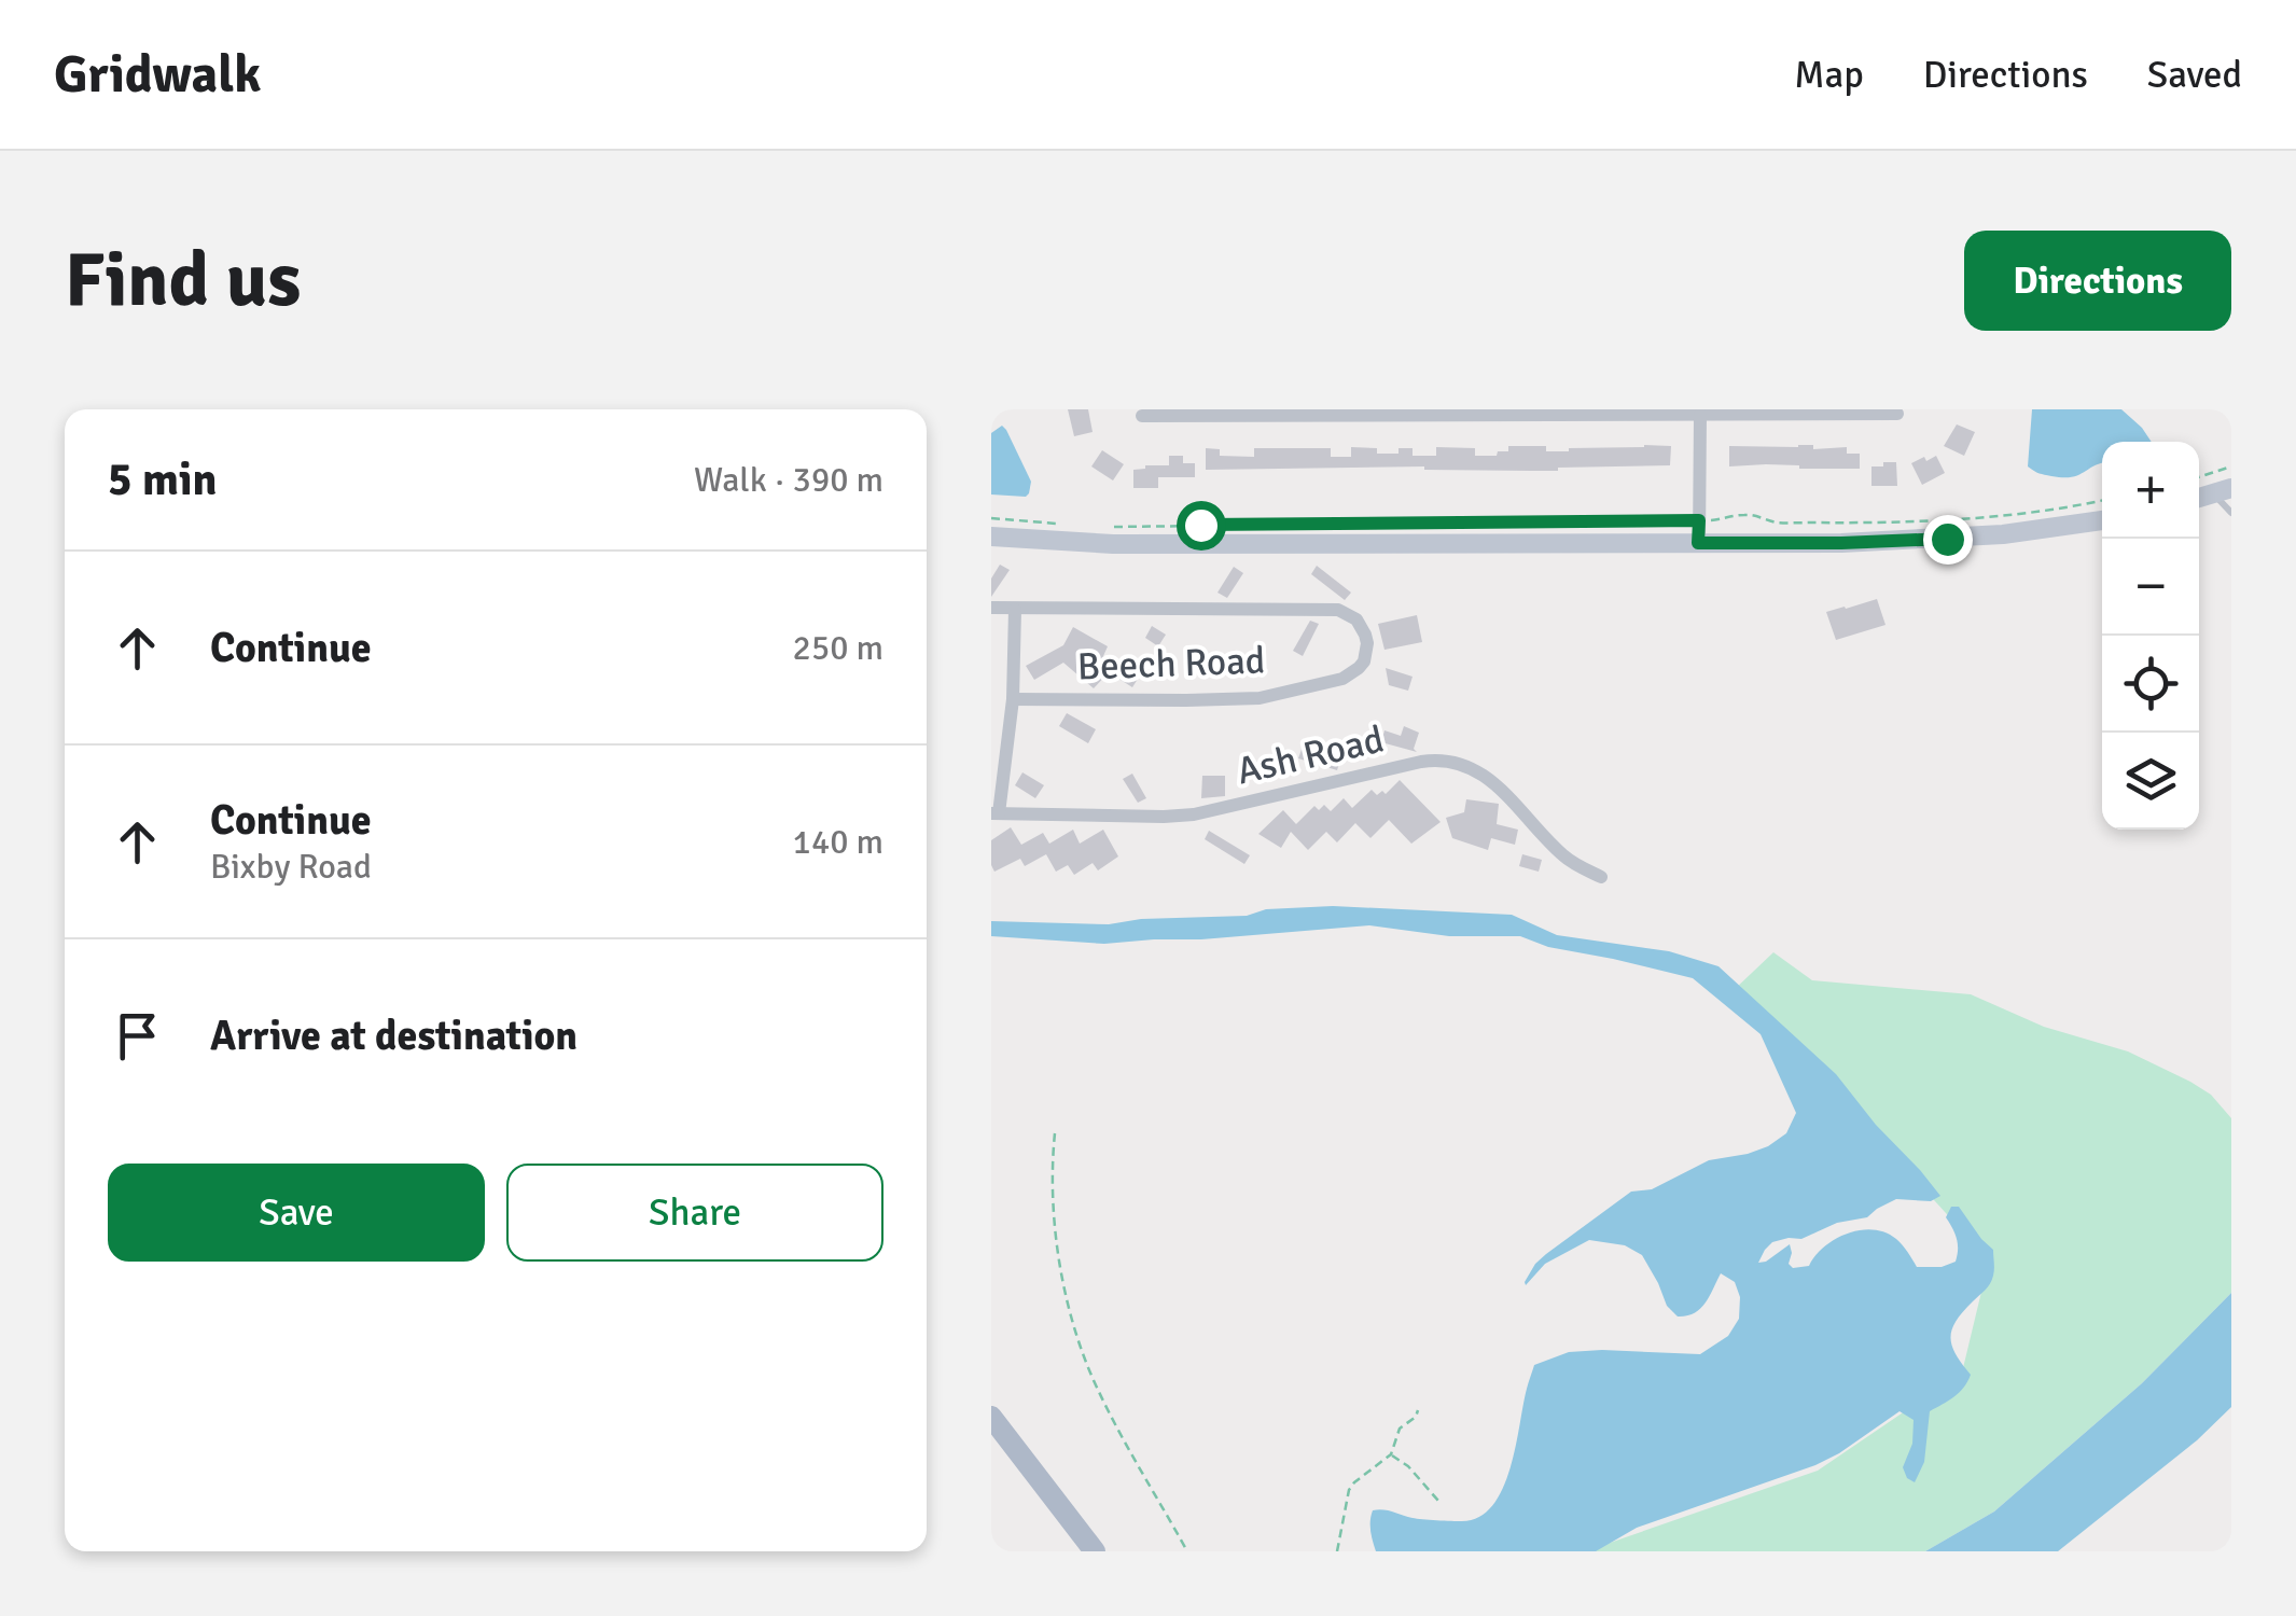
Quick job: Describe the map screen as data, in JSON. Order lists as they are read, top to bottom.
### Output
{
  "streets": {
    "street": ["Beech Road", "Ash Road"]
  },
  "page": {
    "header": "Gridwalk",
    "nav": ["Map", "Directions", "Saved"],
    "buttons": [
      "Directions",
      ["Save", "Share"]
    ],
    "title": "Find us",
    "heading": ["5 min", "Walk · 390 m"],
    "map_buttons": ["+", "−"],
    "list": [
      ["Continue", "250 m"],
      ["Continue", "Bixby Road", "140 m"],
      "Arrive at destination"
    ]
  }
}
